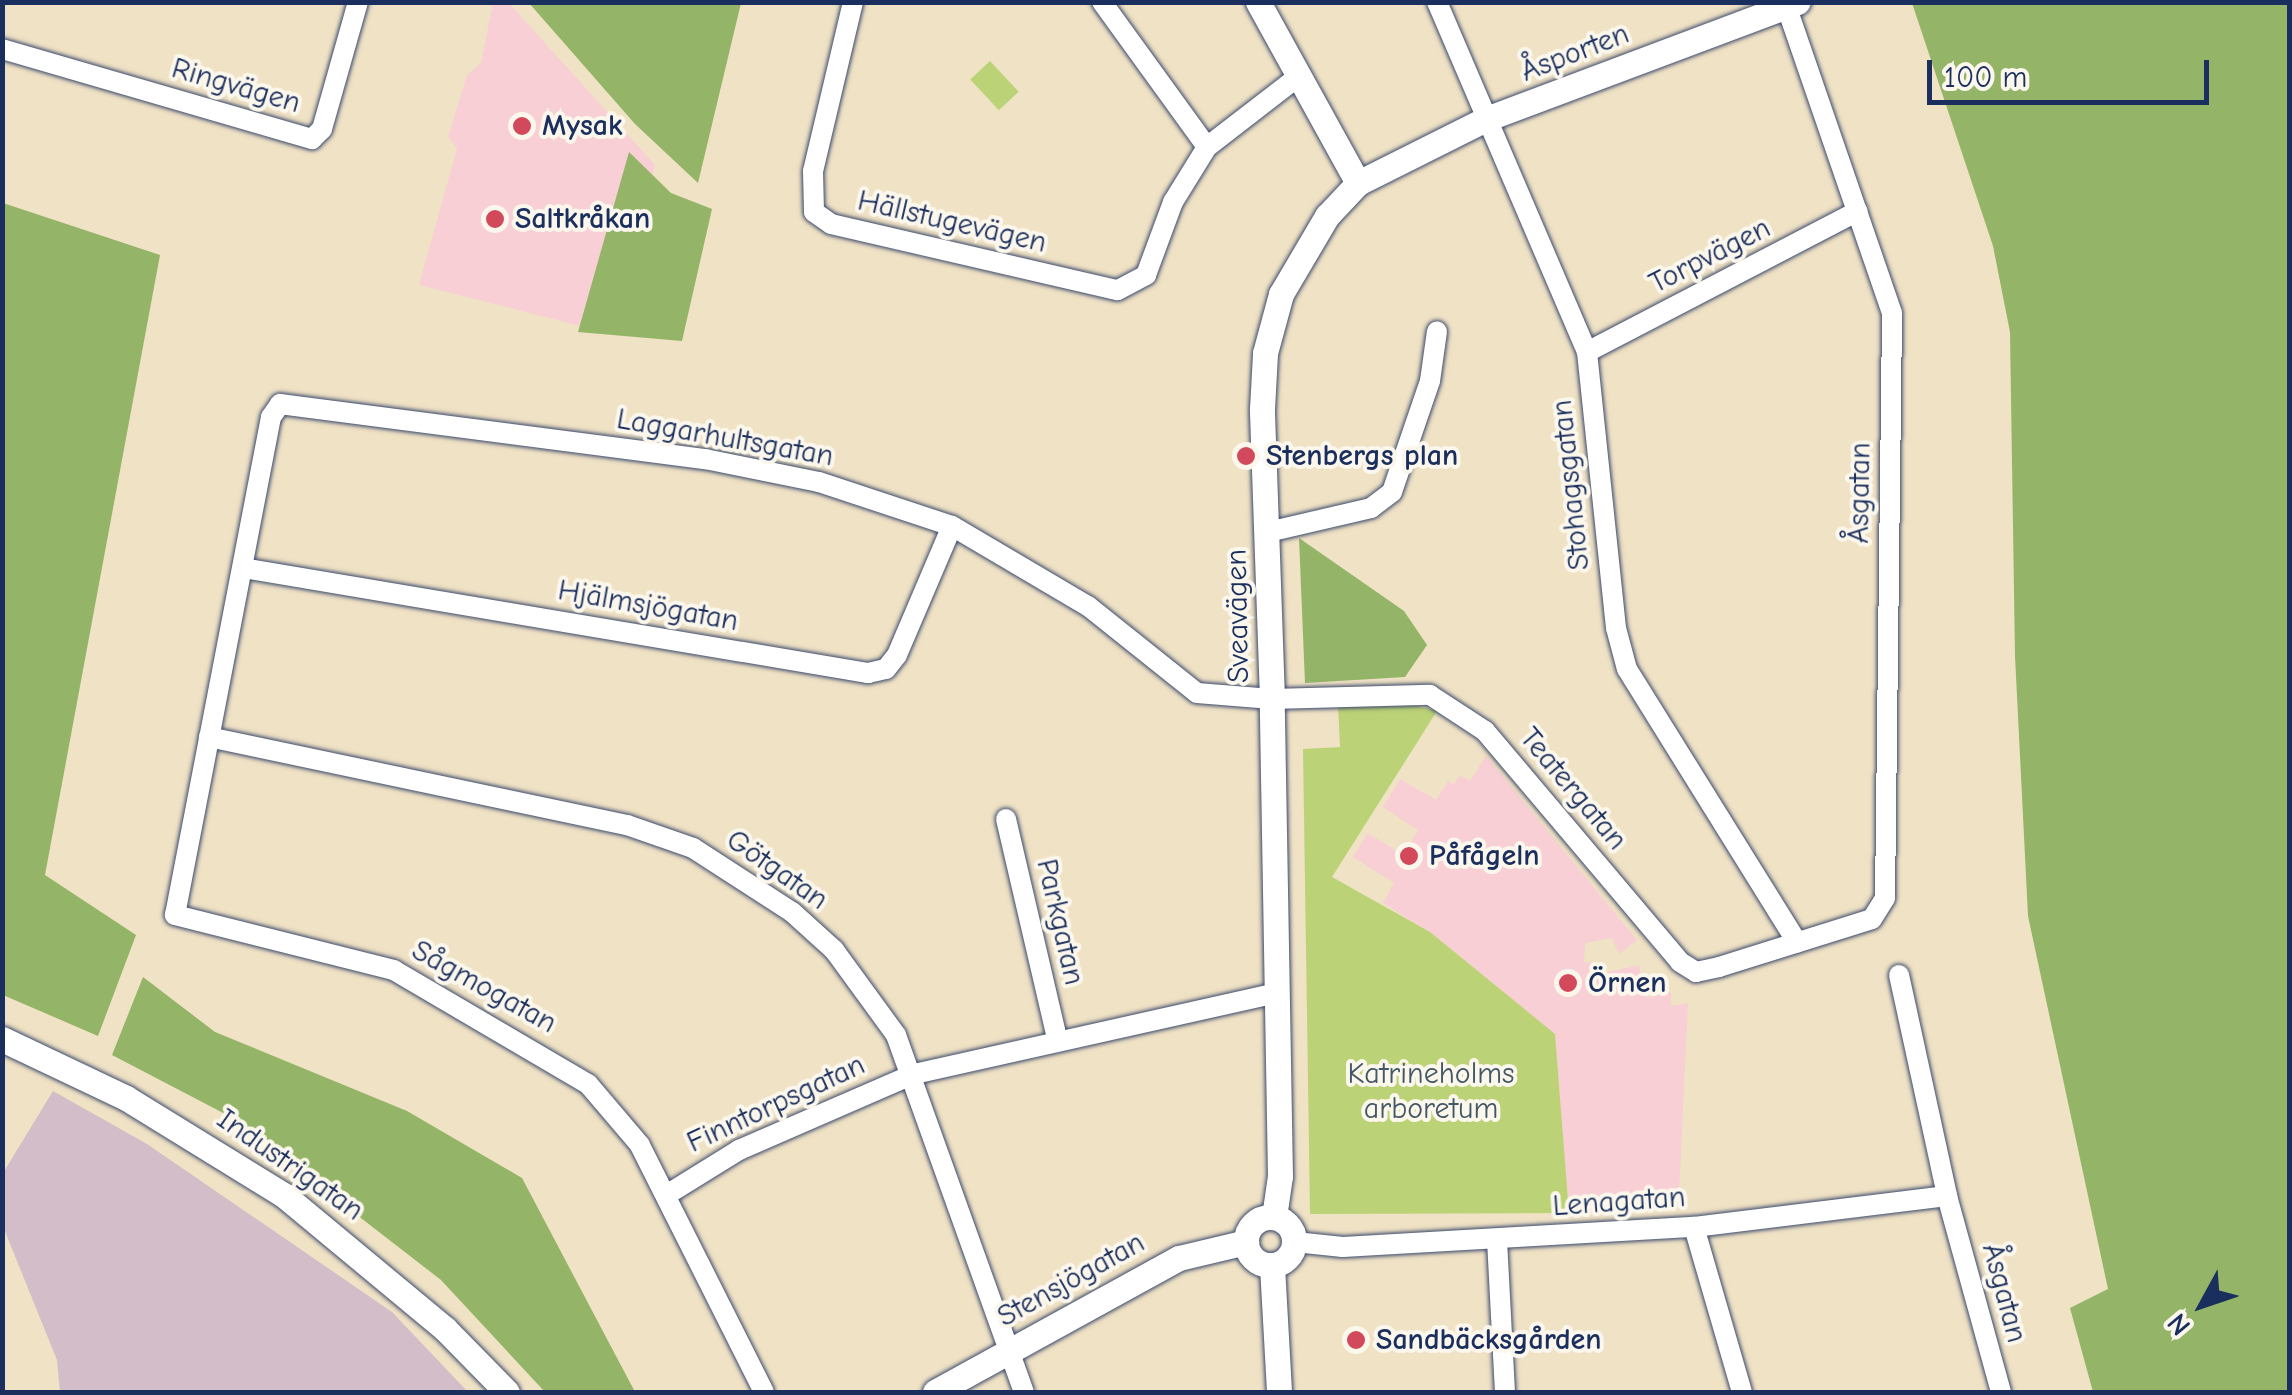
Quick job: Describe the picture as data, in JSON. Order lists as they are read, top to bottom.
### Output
{
  "streets": {
    "street": [
      "Åsporten",
      "Ringvägen",
      "Hällstugevägen",
      "Torpvägen",
      "Laggarhultsgatan",
      "Stohagsgatan",
      "Åsgatan",
      "Hjälmsjögatan",
      "Sveavägen",
      "Teatergatan",
      "Götgatan",
      "Parkgatan",
      "Sågmogatan",
      "Finntorpsgatan",
      "Industrigatan",
      "Lenagatan",
      "Stensjögatan"
    ]
  },
  "crossings": [
    ["Åsporten", "Stohagsgatan"],
    ["Åsporten", "Åsgatan"],
    ["Åsporten", "Sveavägen"],
    ["Torpvägen", "Stohagsgatan"],
    ["Torpvägen", "Åsgatan"],
    ["Laggarhultsgatan", "Hjälmsjögatan"],
    ["Laggarhultsgatan", "Sveavägen"],
    ["Laggarhultsgatan", "Teatergatan"],
    ["Stohagsgatan", "Åsgatan"],
    ["Stohagsgatan", "Sveavägen"],
    ["Stohagsgatan", "Teatergatan"],
    ["Åsgatan", "Teatergatan"],
    ["Åsgatan", "Lenagatan"],
    ["Sveavägen", "Teatergatan"],
    ["Sveavägen", "Lenagatan"],
    ["Sveavägen", "Stensjögatan"],
    ["Götgatan", "Sågmogatan"],
    ["Götgatan", "Finntorpsgatan"],
    ["Götgatan", "Stensjögatan"],
    ["Sågmogatan", "Finntorpsgatan"],
    ["Lenagatan", "Stensjögatan"]
  ],
  "parks": ["Katrineholms arboretum"],
  "places": [
    "Mysak",
    "Saltkråkan",
    "Stenbergs plan",
    "Påfågeln",
    "Örnen",
    "Sandbäcksgården"
  ],
  "scale_bar": "100 m",
  "north": "bottom left"
}
